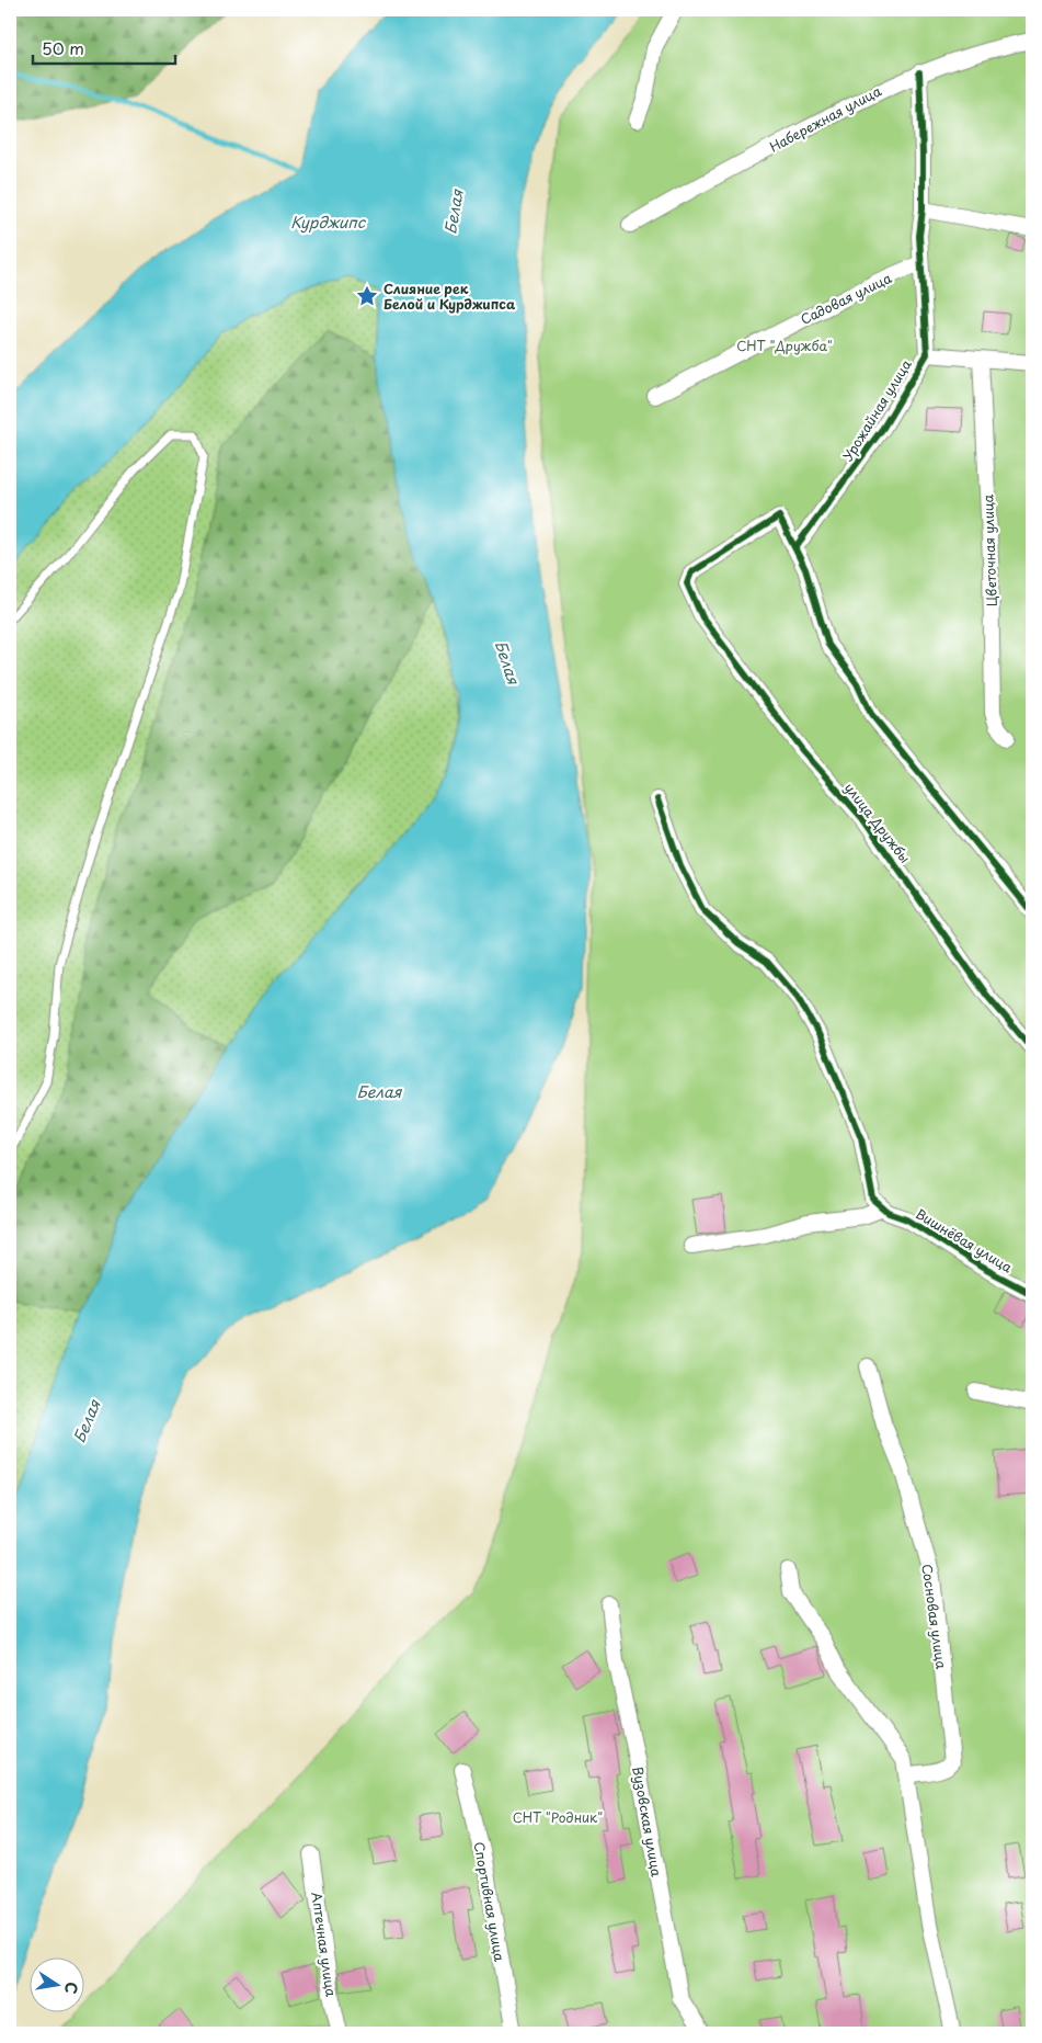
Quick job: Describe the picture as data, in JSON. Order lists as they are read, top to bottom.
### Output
{
  "streets": {
    "street": [
      "Набережная улица",
      "Садовая улица",
      "Урожайная улица",
      "Цветочная улица",
      "улица Дружбы",
      "Вишнёвая улица",
      "Сосновая улица",
      "Вузовская улица",
      "Спортивная улица",
      "Аптечная улица"
    ]
  },
  "crossings": [
    ["Набережная улица", "Урожайная улица"],
    ["Садовая улица", "Урожайная улица"],
    ["Урожайная улица", "улица Дружбы"]
  ],
  "water": ["Белая", "Курджипс"],
  "parks": ["СНТ \"Дружба\"", "СНТ \"Родник\""],
  "places": {
    "place": ["Слияние рек Белой и Курджипса"]
  },
  "scale_bar": "50 m",
  "north": "right"
}
